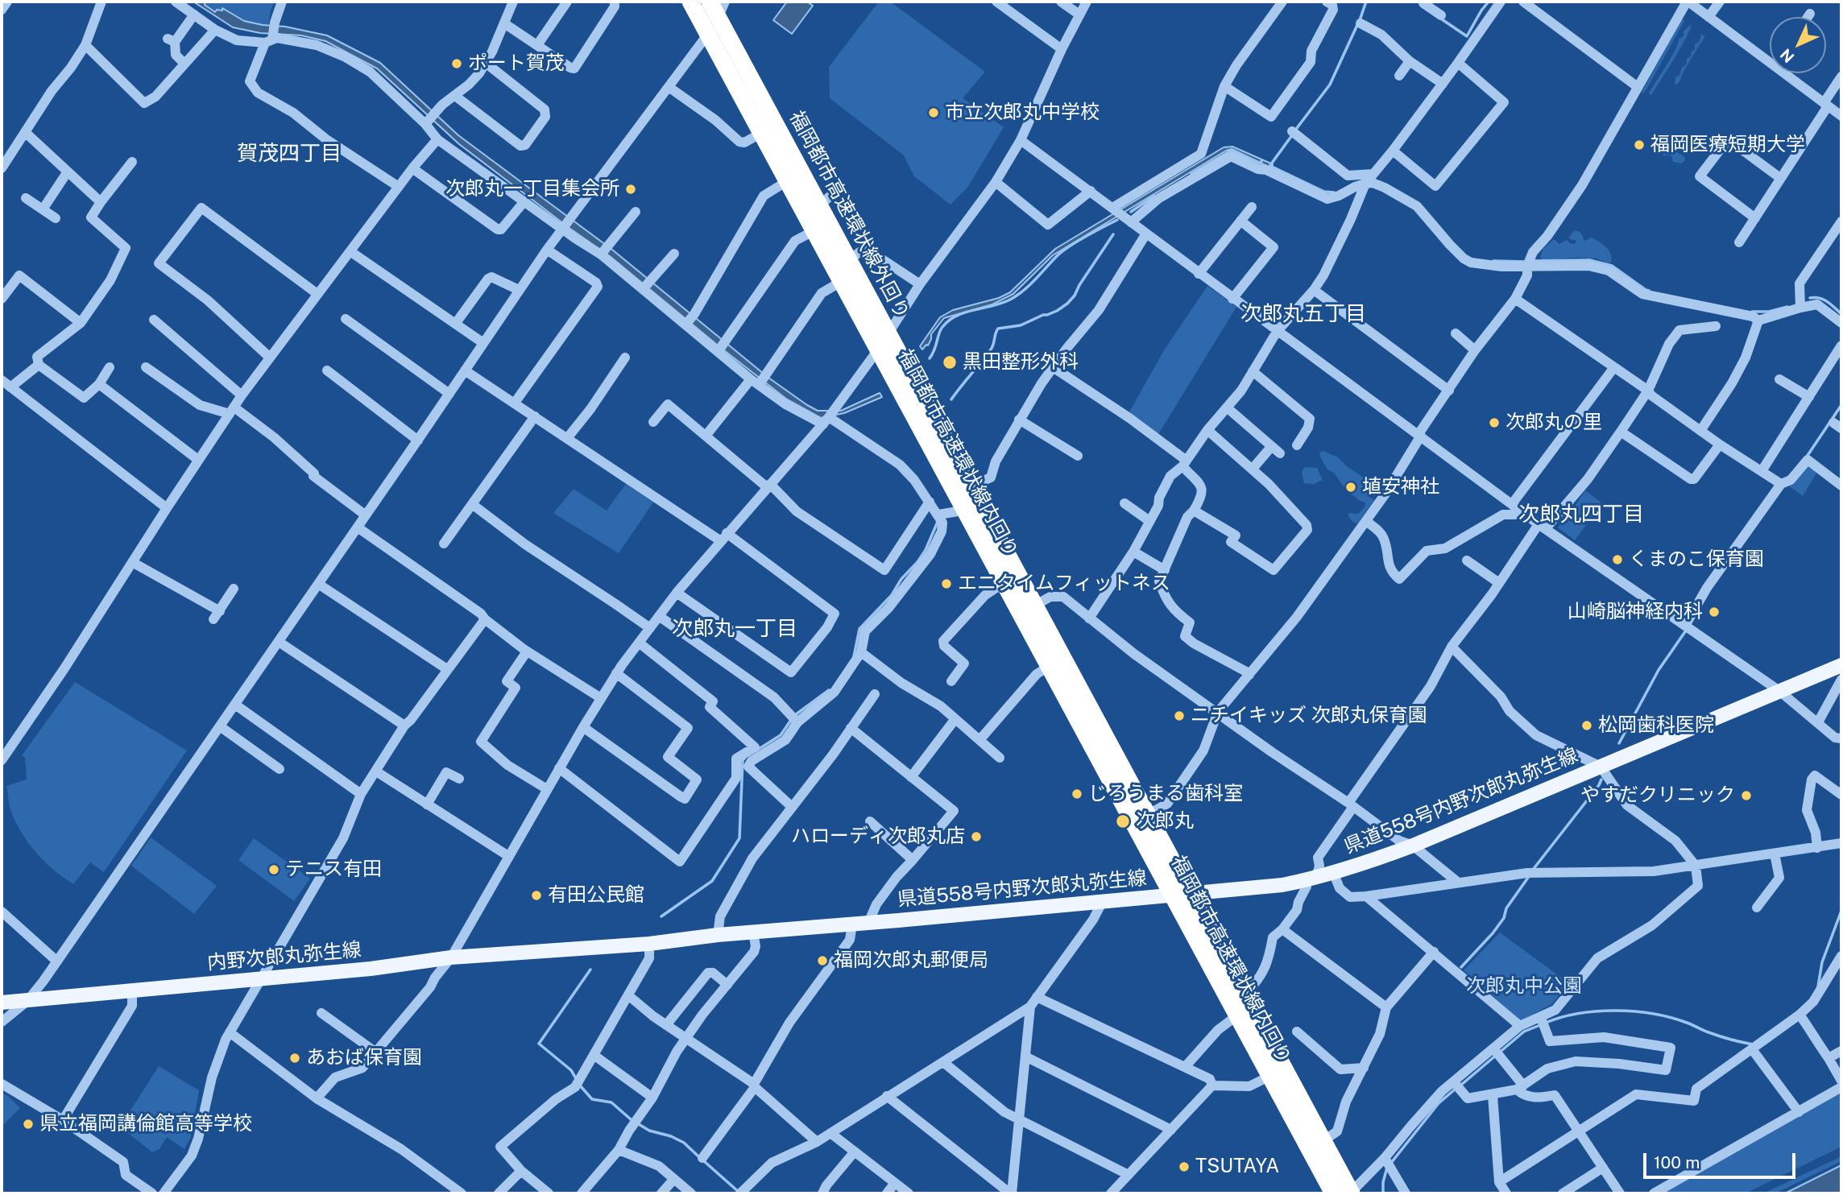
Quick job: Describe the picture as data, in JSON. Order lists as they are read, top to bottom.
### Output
{
  "streets": {
    "highway": ["福岡都市高速環状線外回り", "福岡都市高速環状線内回り"],
    "main road": ["県道558号内野次郎丸弥生線", "内野次郎丸弥生線"]
  },
  "crossings": [
    ["県道558号内野次郎丸弥生線", "内野次郎丸弥生線"]
  ],
  "districts": [
    "賀茂四丁目",
    "次郎丸五丁目",
    "次郎丸四丁目",
    "次郎丸一丁目"
  ],
  "parks": ["次郎丸中公園"],
  "places": [
    "ポート賀茂",
    "市立次郎丸中学校",
    "福岡医療短期大学",
    "次郎丸一丁目集会所",
    "黒田整形外科",
    "次郎丸の里",
    "埴安神社",
    "くまのこ保育園",
    "エニタイムフィットネス",
    "山崎脳神経内科",
    "ニチイキッズ 次郎丸保育園",
    "松岡歯科医院",
    "じろうまる歯科室",
    "やすだクリニック",
    "次郎丸",
    "ハローディ次郎丸店",
    "テニス有田",
    "有田公民館",
    "福岡次郎丸郵便局",
    "あおば保育園",
    "県立福岡講倫館高等学校",
    "TSUTAYA"
  ],
  "scale_bar": "100 m",
  "north": "bottom left"
}
